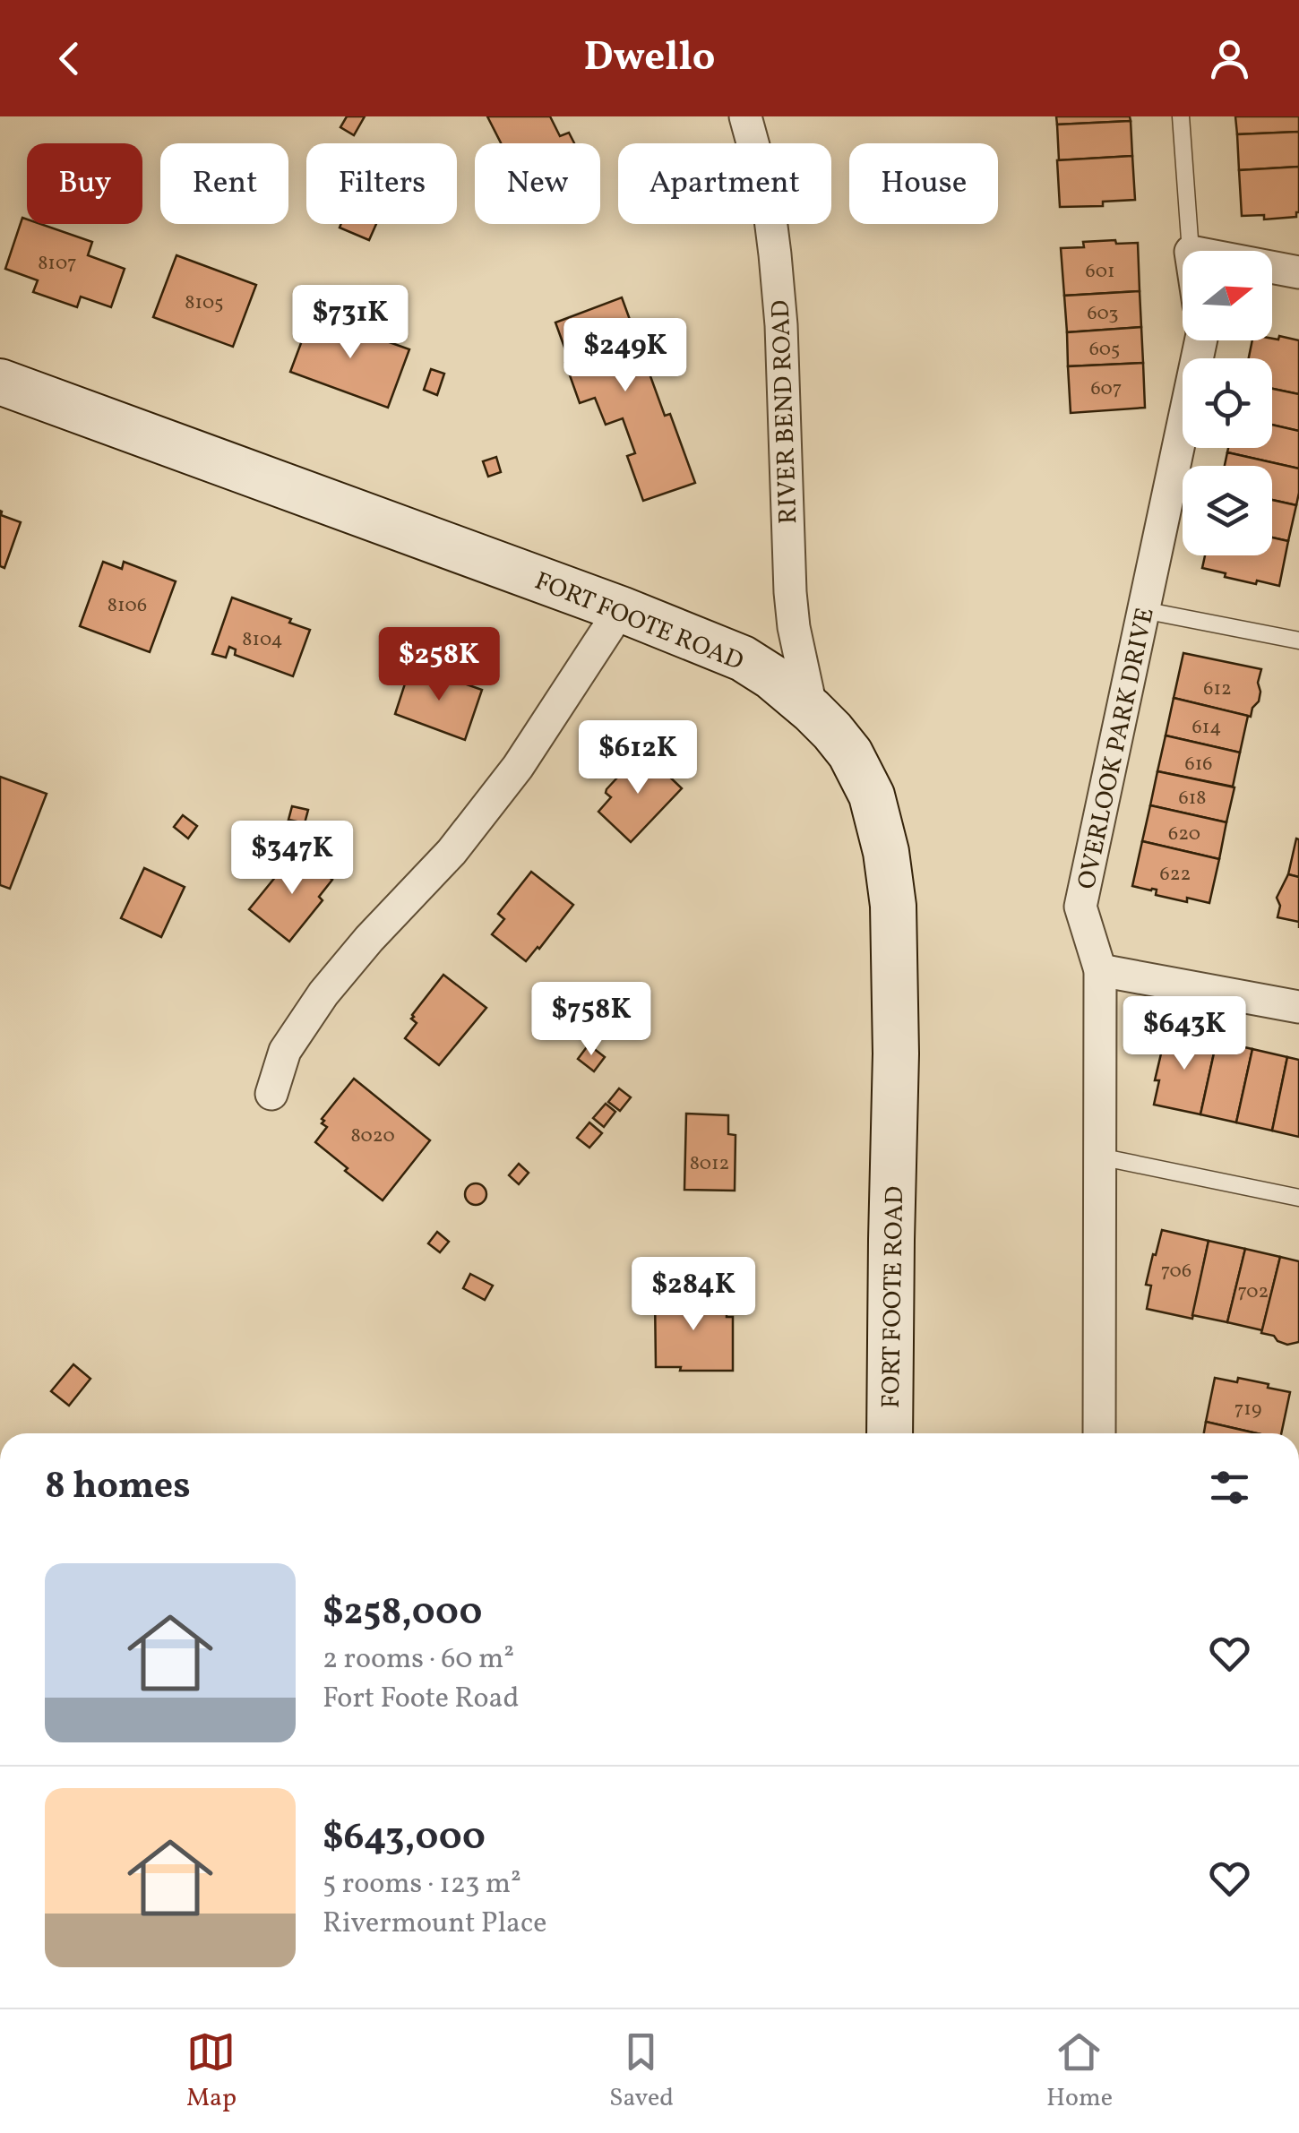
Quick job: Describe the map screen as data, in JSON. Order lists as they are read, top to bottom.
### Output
{
  "streets": {
    "street": ["RIVER BEND ROAD", "FORT FOOTE ROAD", "OVERLOOK PARK DRIVE"]
  },
  "crossings": [
    ["RIVER BEND ROAD", "FORT FOOTE ROAD"]
  ],
  "house_numbers": [
    "8107",
    "601",
    "8105",
    "603",
    "605",
    "607",
    "8106",
    "8104",
    "612",
    "614",
    "616",
    "618",
    "620",
    "622",
    "8020",
    "8012",
    "706",
    "702",
    "719"
  ],
  "north": "right",
  "page": {
    "header": "Dwello",
    "chip": [
      "Buy",
      "Rent",
      "Filters",
      "New",
      "Apartment",
      "House"
    ],
    "price": [
      "$731K",
      "$249K",
      "$258K",
      "$612K",
      "$347K",
      "$758K",
      "$643K",
      "$284K"
    ],
    "heading": "8 homes",
    "list": [
      {
        "name": "$258,000",
        "note": "2 rooms · 60 m² · Fort Foote Road"
      },
      {
        "name": "$643,000",
        "note": "5 rooms · 123 m² · Rivermount Place"
      }
    ],
    "tabs": ["Map", "Saved", "Home"]
  }
}
